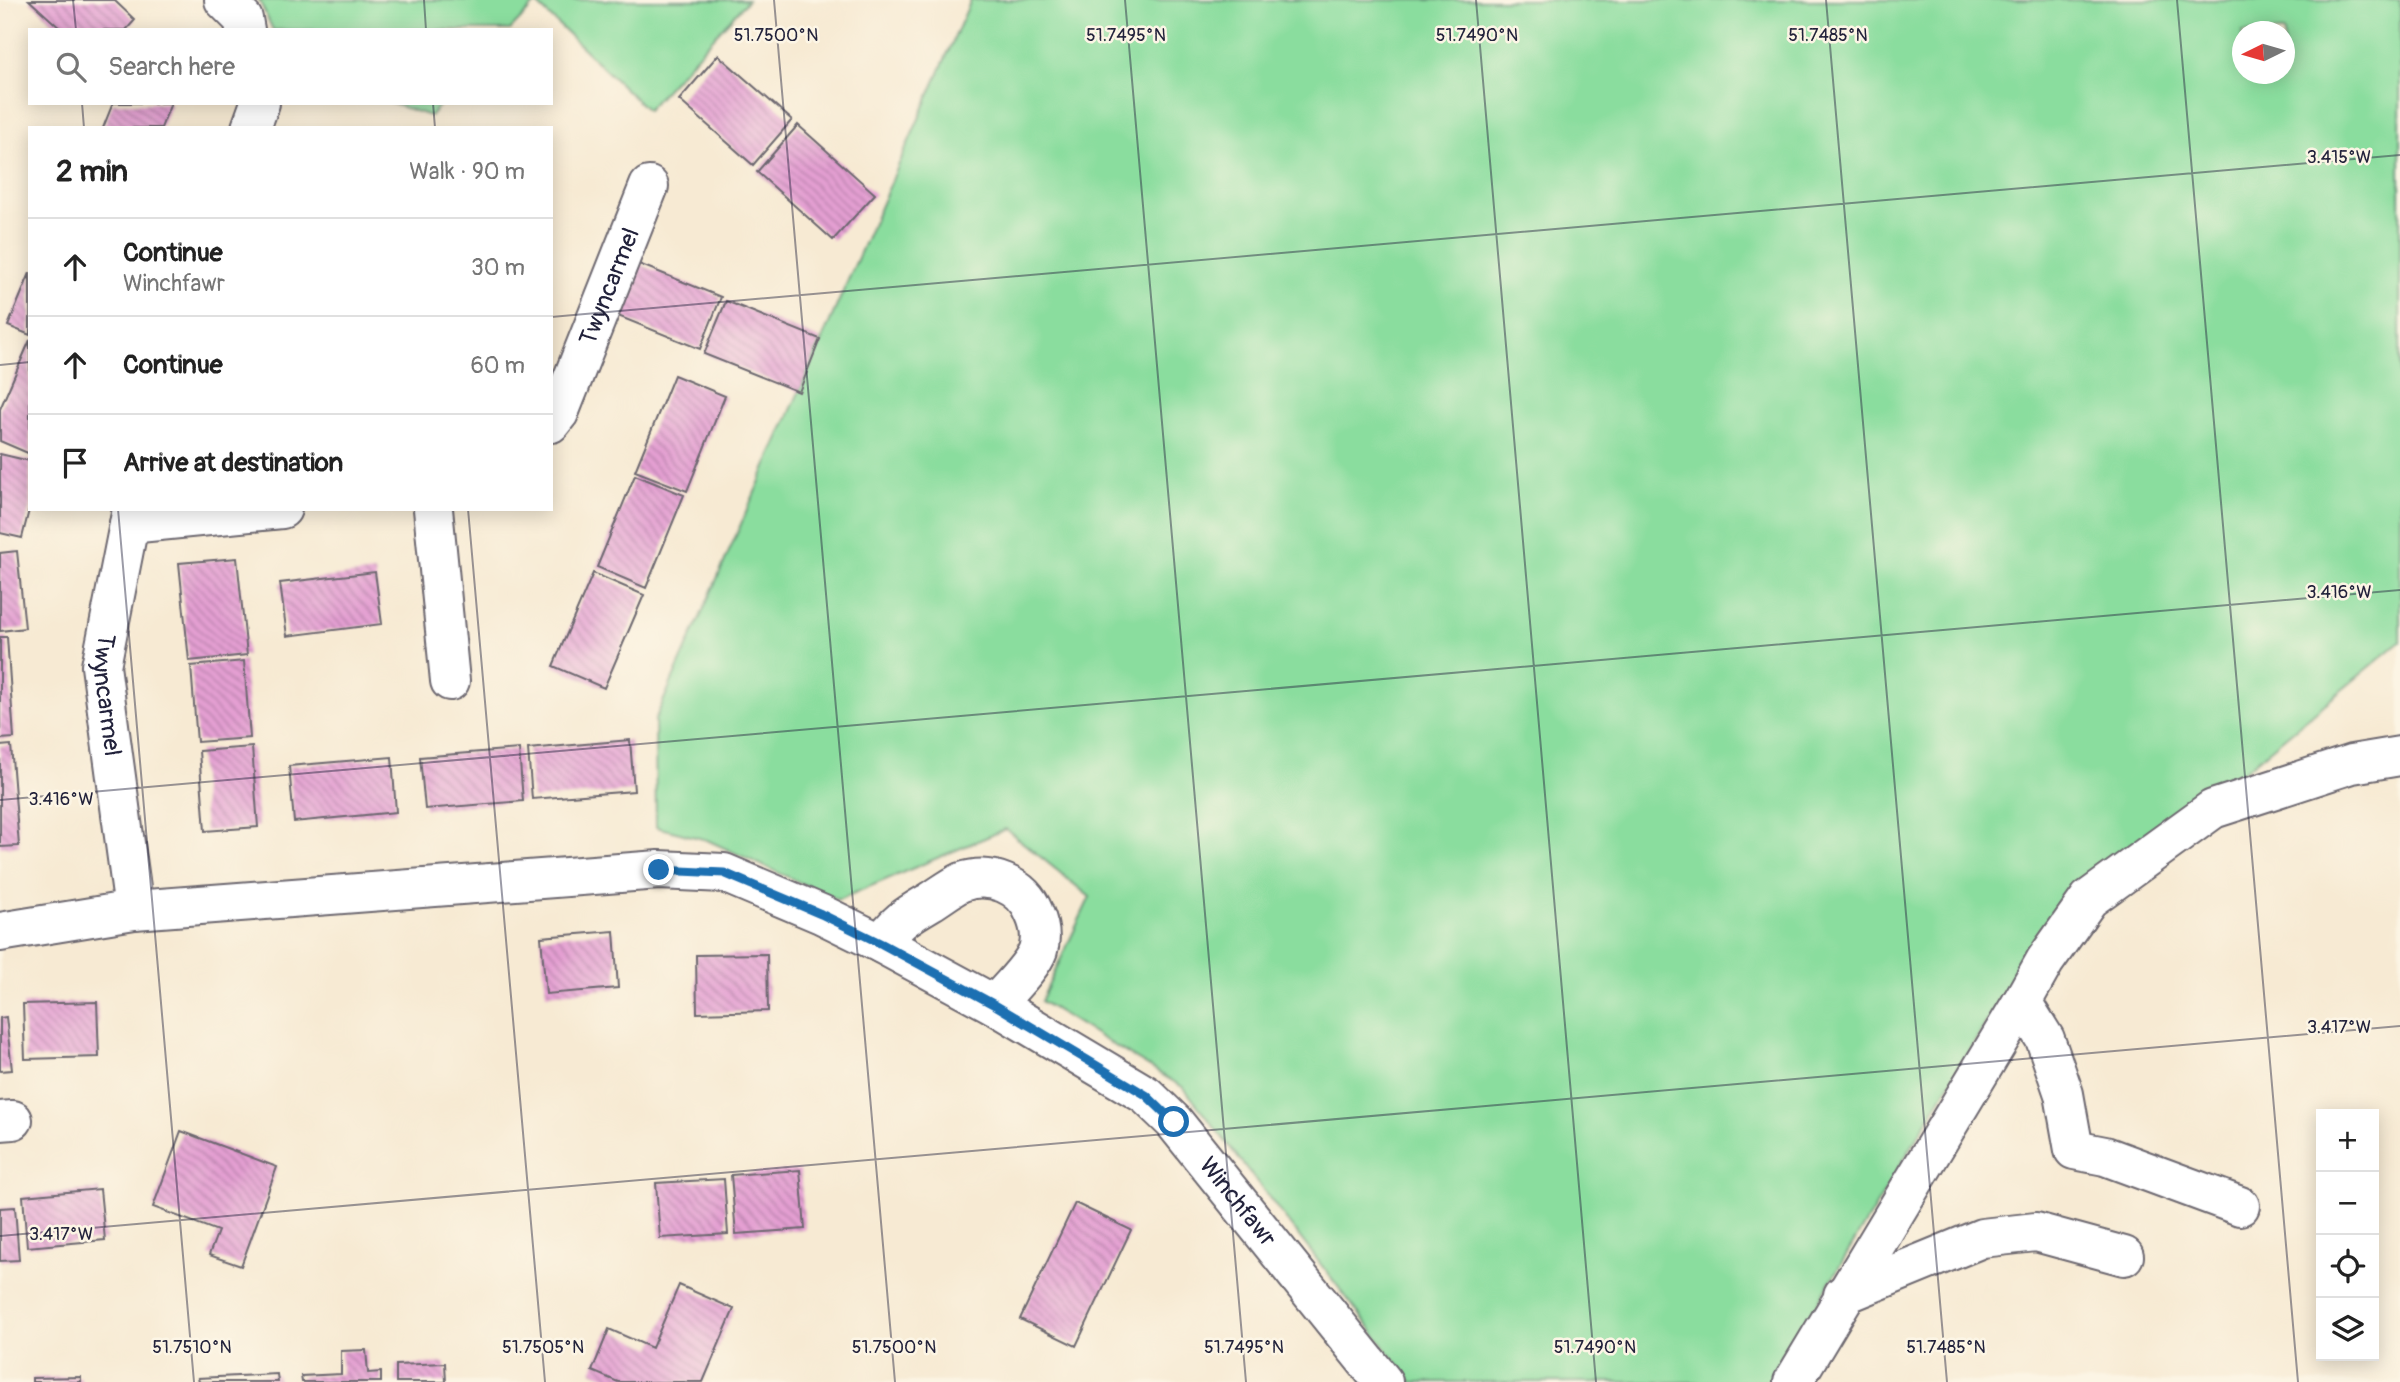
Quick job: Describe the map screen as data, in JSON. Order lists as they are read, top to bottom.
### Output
{
  "streets": {
    "street": ["Twyncarmel", "Winchfawr"]
  },
  "crossings": [
    ["Twyncarmel", "Winchfawr"]
  ],
  "north": "left",
  "page": {
    "search": "Search here",
    "heading": ["2 min", "Walk · 90 m"],
    "list": [
      ["Continue", "Winchfawr", "30 m"],
      ["Continue", "60 m"],
      "Arrive at destination"
    ],
    "map_buttons": ["+", "−"]
  },
  "coordinates": [
    "51.7500°N",
    "51.7495°N",
    "51.7490°N",
    "51.7485°N",
    "3.415°W",
    "3.416°W",
    "3.417°W",
    "51.7510°N",
    "51.7505°N"
  ]
}
